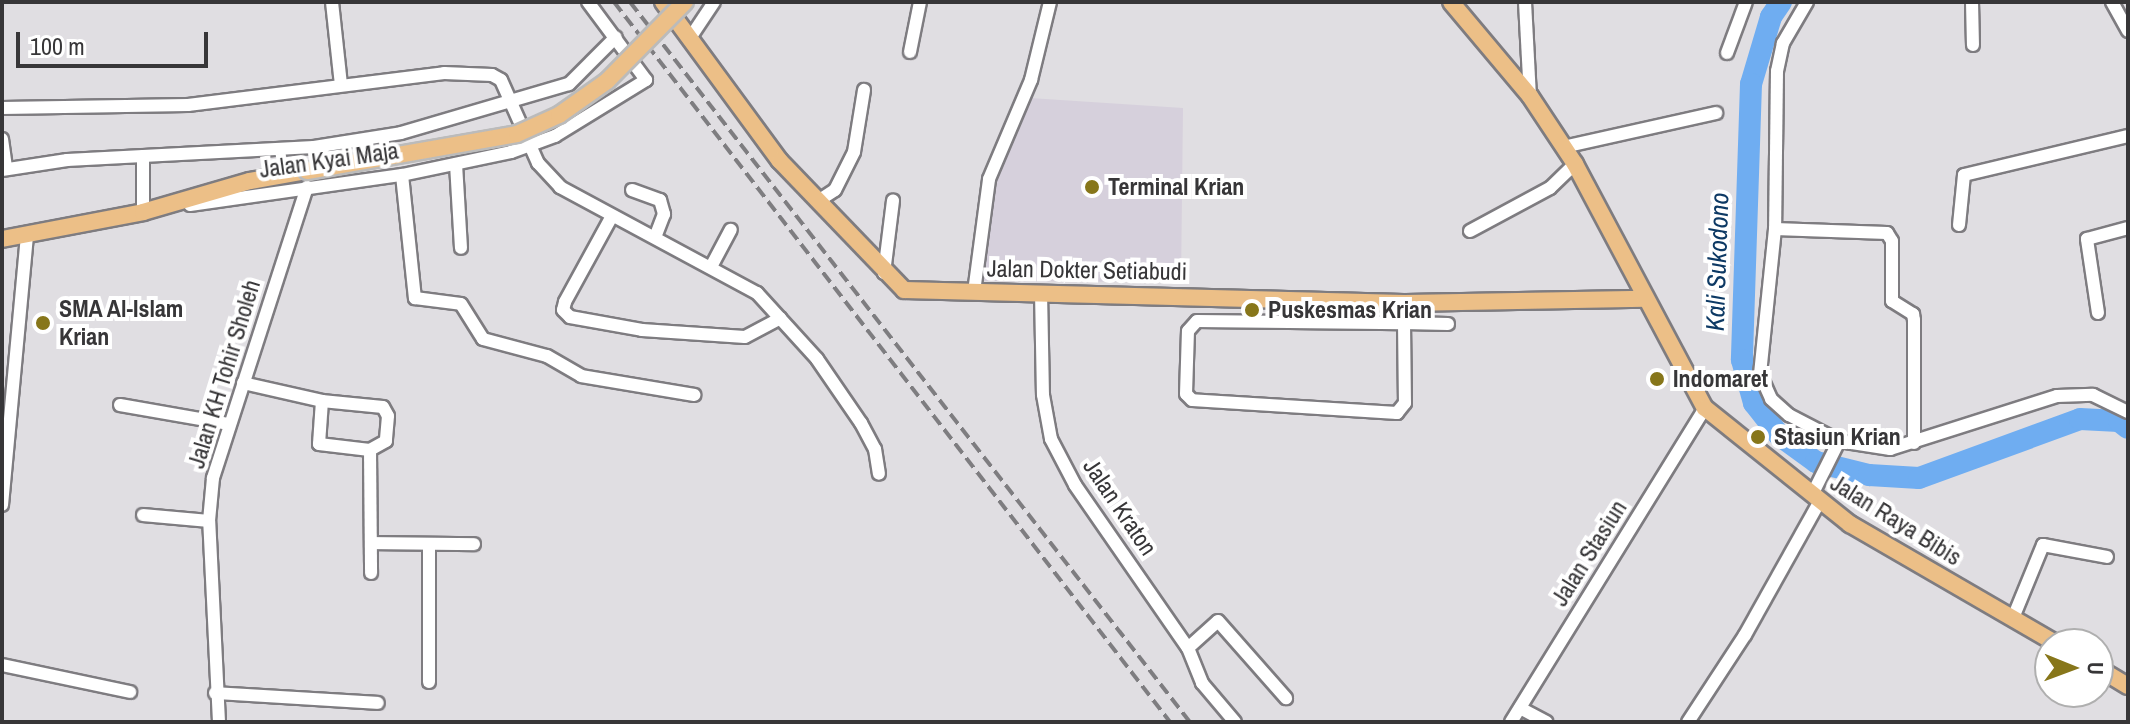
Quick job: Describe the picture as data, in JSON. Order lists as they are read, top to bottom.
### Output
{
  "streets": {
    "main road": ["Jalan Dokter Setiabudi", "Jalan Raya Bibis"],
    "street": [
      "Jalan Kyai Maja",
      "Jalan KH Tohir Sholeh",
      "Jalan Kraton",
      "Jalan Stasiun"
    ]
  },
  "crossings": [
    ["Jalan Kyai Maja", "Jalan KH Tohir Sholeh"],
    ["Jalan Dokter Setiabudi", "Jalan Kraton"],
    ["Jalan Dokter Setiabudi", "Jalan Raya Bibis"],
    ["Jalan Raya Bibis", "Jalan Stasiun"]
  ],
  "water": ["Kali Sukodono"],
  "places": [
    "Terminal Krian",
    "Puskesmas Krian",
    "SMA Al-Islam Krian",
    "Indomaret",
    "Stasiun Krian"
  ],
  "scale_bar": "100 m",
  "north": "right"
}
